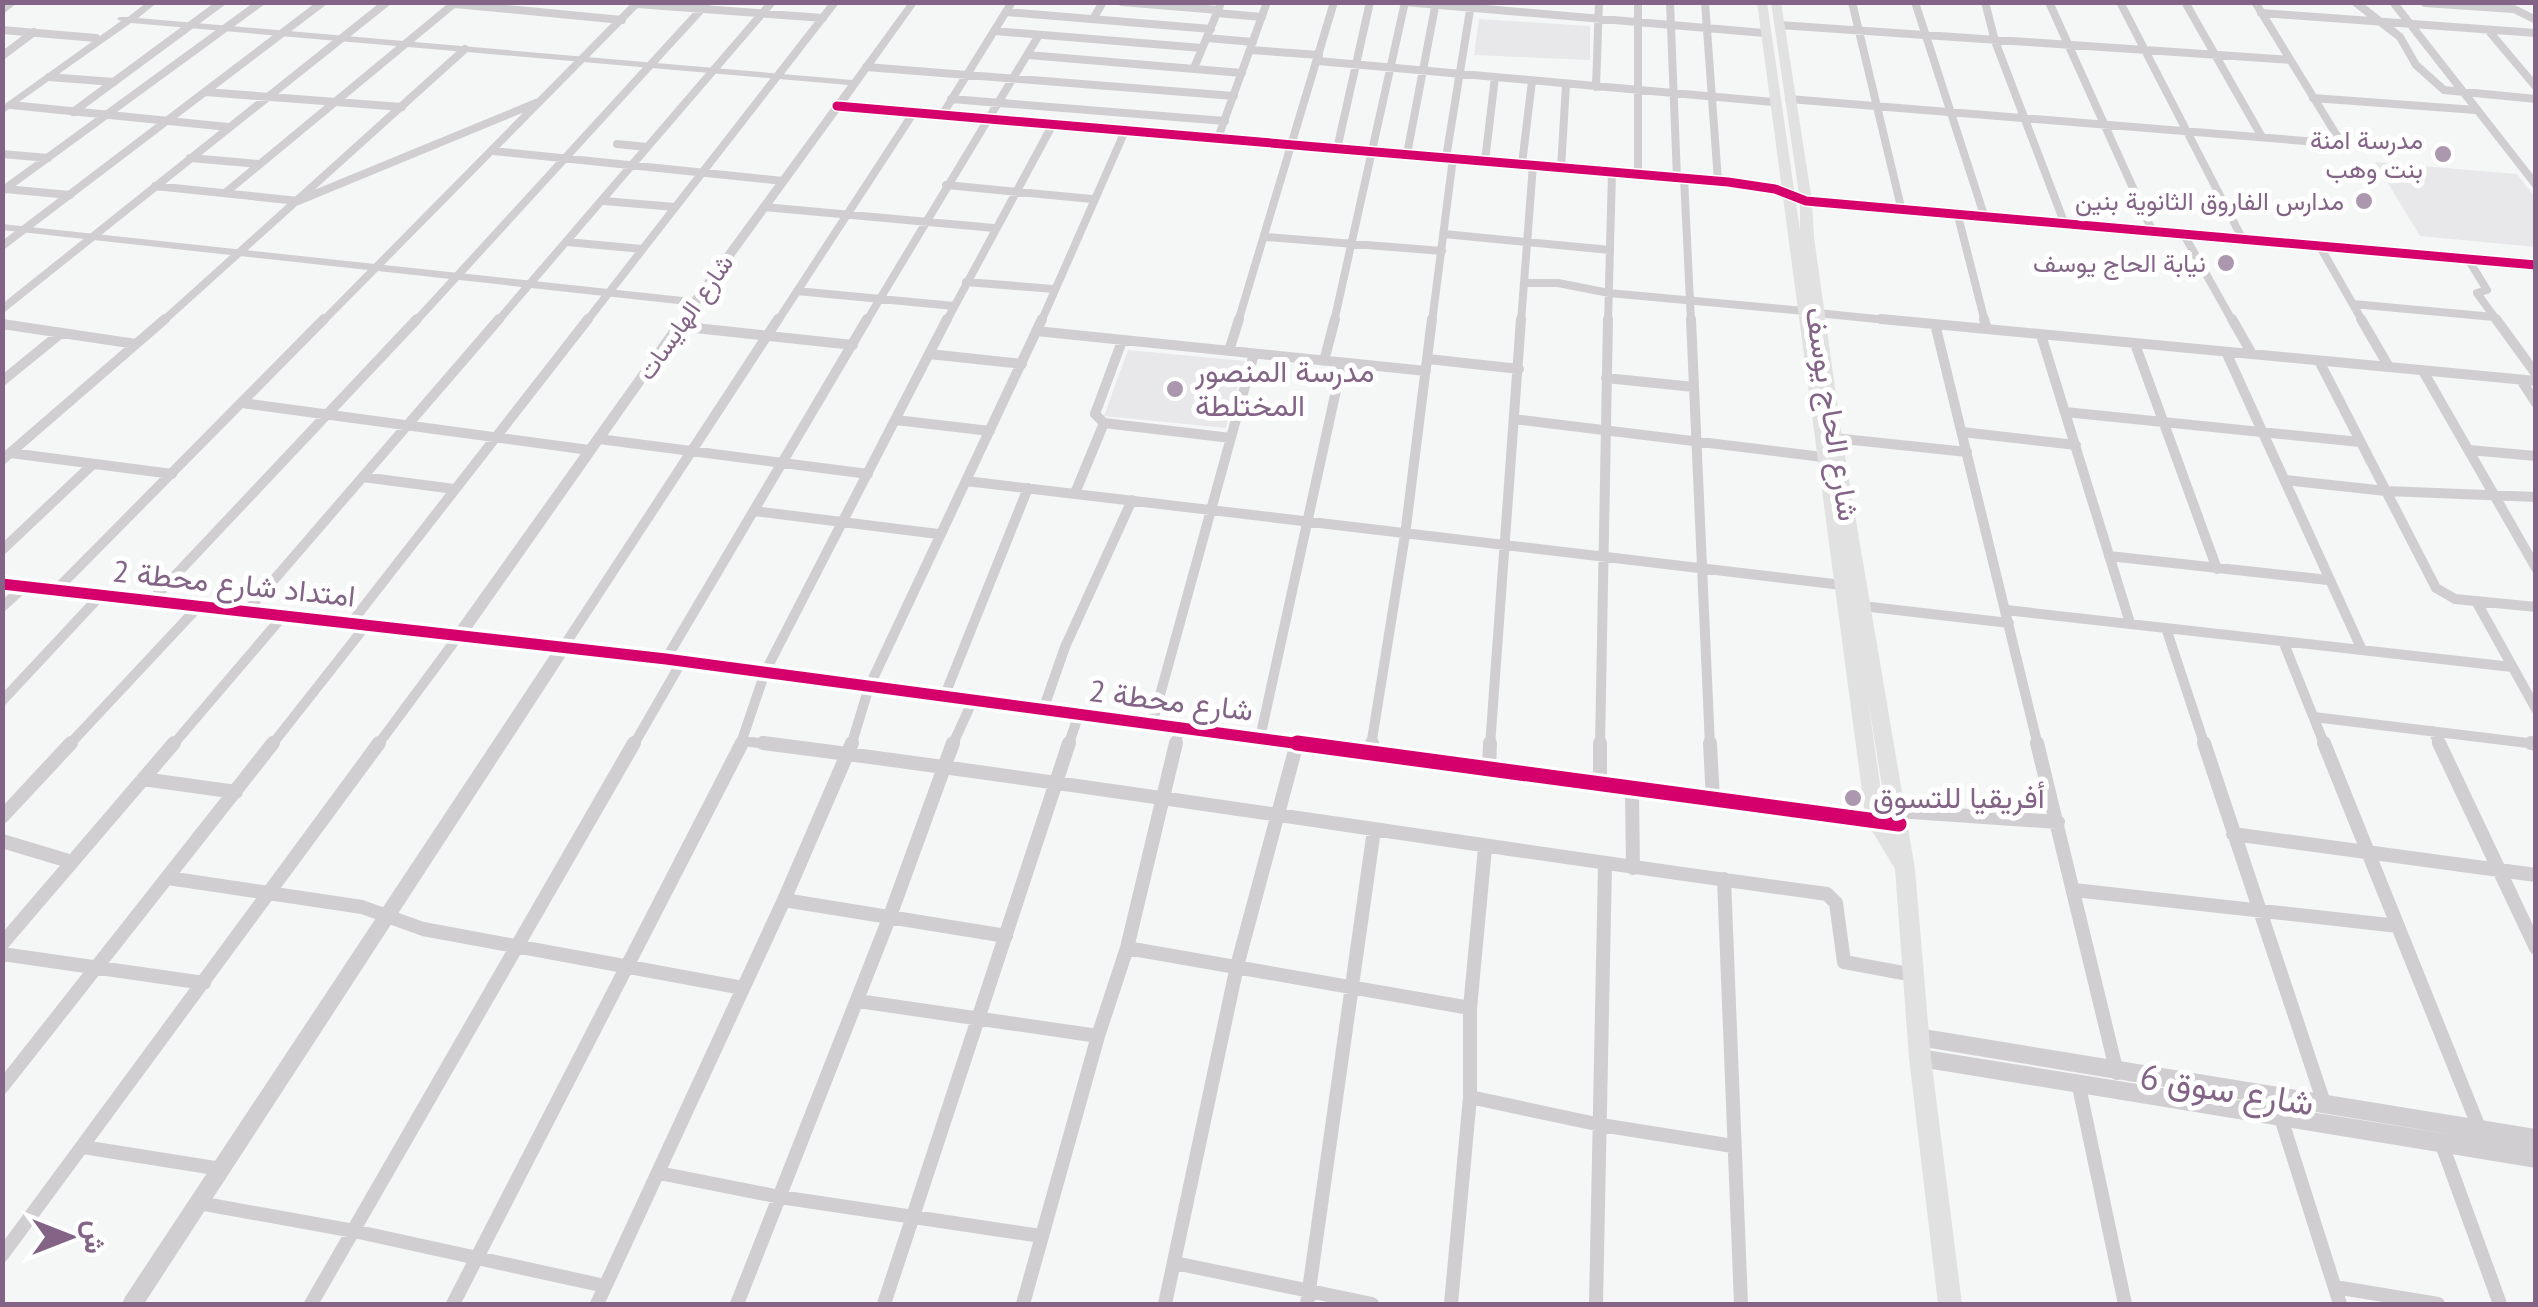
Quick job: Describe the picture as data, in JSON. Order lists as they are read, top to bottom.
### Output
{
  "streets": {
    "main road": ["شارع الحاج يوسف"],
    "street": [
      "شارع الهايسات",
      "امتداد شارع محطة 2",
      "شارع محطة 2",
      "شارع سوق 6"
    ]
  },
  "crossings": [
    ["شارع الهايسات", "امتداد شارع محطة 2"],
    ["شارع الهايسات", "شارع محطة 2"],
    ["شارع الحاج يوسف", "شارع محطة 2"],
    ["شارع الحاج يوسف", "شارع سوق 6"],
    ["امتداد شارع محطة 2", "شارع محطة 2"]
  ],
  "places": [
    "مدرسة امنة بنت وهب",
    "مدارس الفاروق الثانوية بنين",
    "نيابة الحاج يوسف",
    "مدرسة المنصور المختلطة",
    "أفريقيا للتسوق"
  ],
  "north": "right"
}
